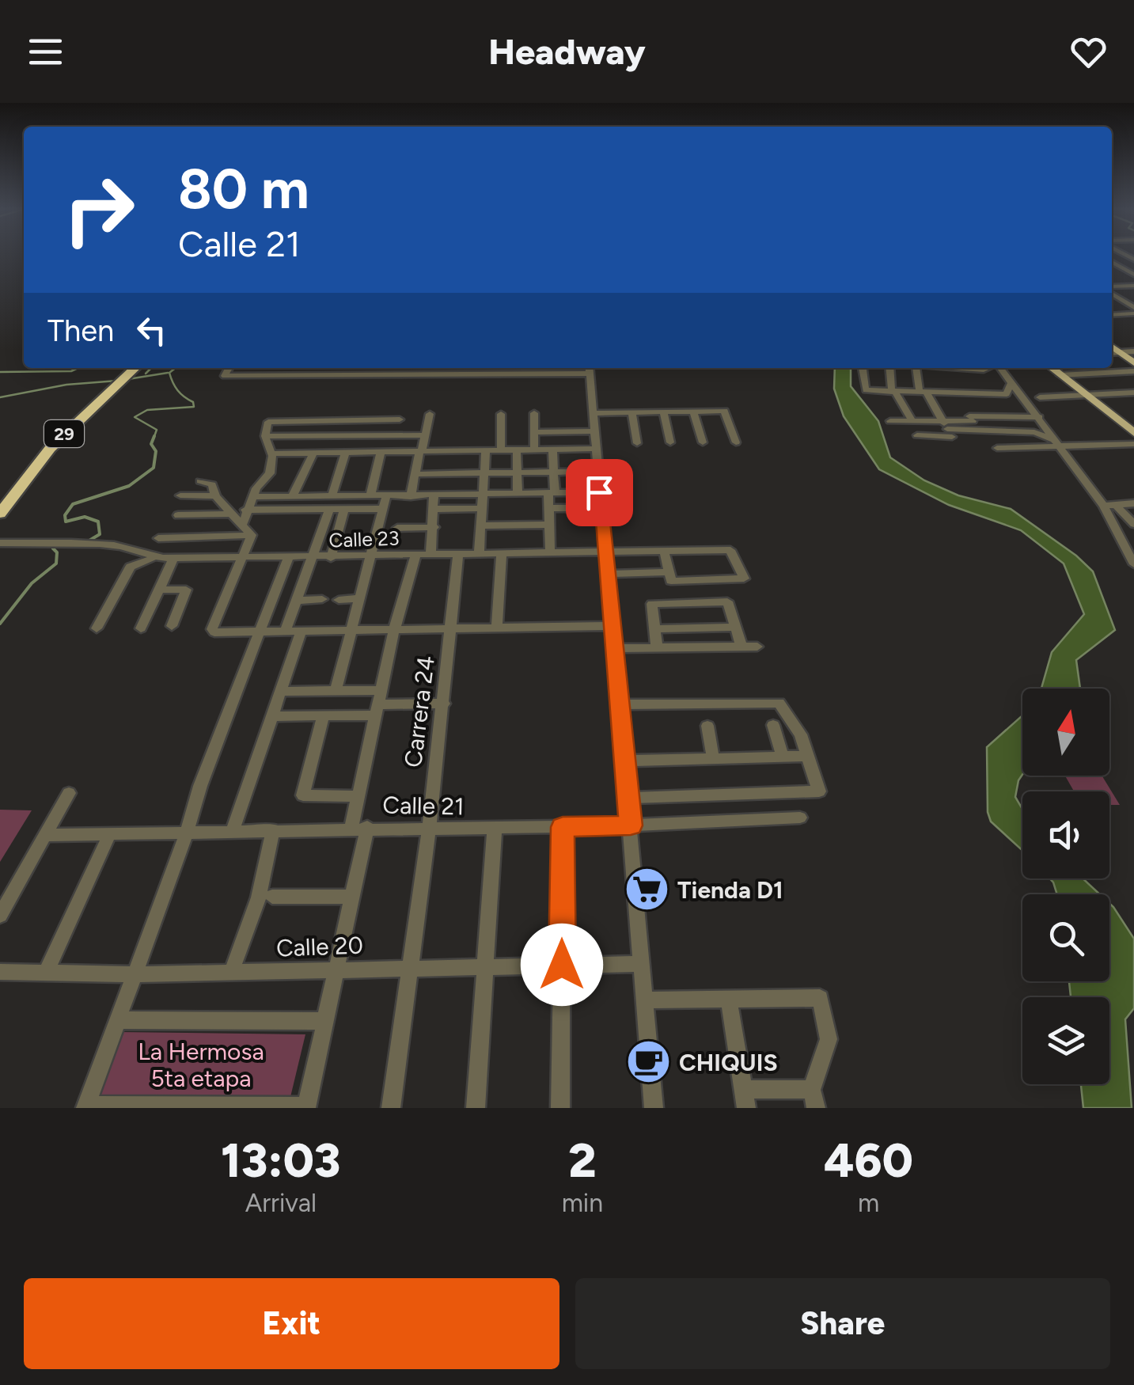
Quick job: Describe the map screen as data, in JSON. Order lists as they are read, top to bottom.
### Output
{
  "streets": {
    "highway": ["29"],
    "street": [
      "Calle 23",
      "Carrera 24",
      "Calle 21",
      "Calle 20"
    ]
  },
  "crossings": [
    ["Calle 23", "Carrera 24"],
    ["Carrera 24", "Calle 21"],
    ["Carrera 24", "Calle 20"]
  ],
  "parks": ["La Hermosa 5ta etapa"],
  "places": {
    "supermarket": ["Tienda D1"],
    "cafe": ["CHIQUIS"]
  },
  "north": "top",
  "page": {
    "header": "Headway",
    "turn": ["80 m", "Calle 21"],
    "then": "Then",
    "eta": [
      "13:03",
      "Arrival",
      "2",
      "min",
      "460",
      "m"
    ],
    "buttons": ["Exit", "Share"]
  }
}
